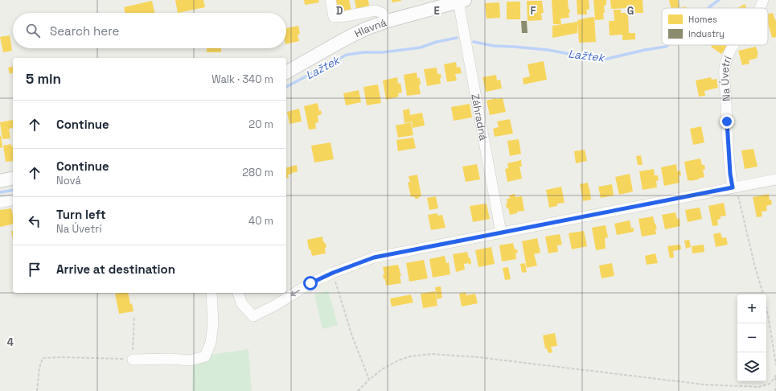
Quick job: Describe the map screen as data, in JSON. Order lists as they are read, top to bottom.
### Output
{
  "streets": {
    "street": ["Hlavná", "Na Úvetrí", "Záhradná"]
  },
  "crossings": [
    ["Hlavná", "Záhradná"]
  ],
  "water": ["Lažtek"],
  "legend": ["Homes", "Industry"],
  "page": {
    "search": "Search here",
    "heading": ["5 min", "Walk · 340 m"],
    "list": [
      ["Continue", "20 m"],
      ["Continue", "Nová", "280 m"],
      ["Turn left", "Na Úvetrí", "40 m"],
      "Arrive at destination"
    ],
    "map_buttons": ["+", "−"]
  },
  "grid": {
    "columns": [
      "D",
      "E",
      "F",
      "G"
    ],
    "rows": ["4"]
  }
}
